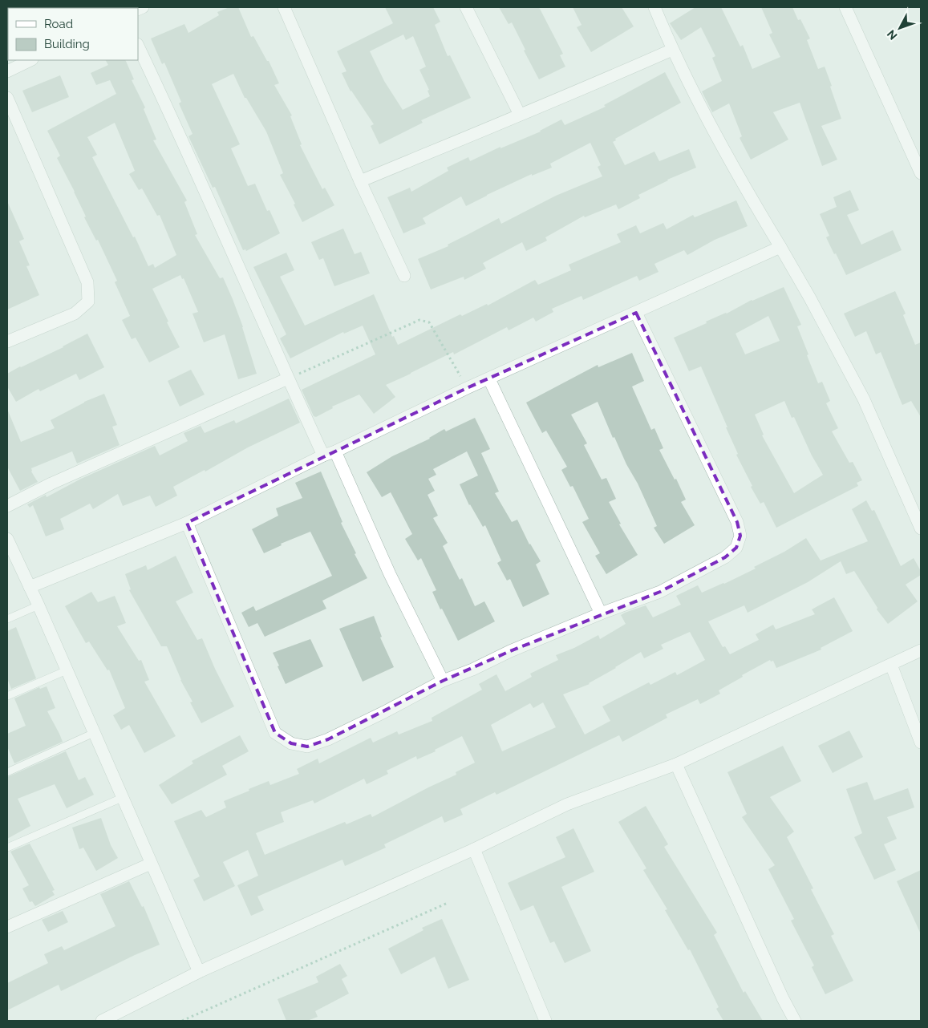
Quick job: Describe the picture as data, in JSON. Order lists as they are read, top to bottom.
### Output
{
  "legend": ["Road", "Building"],
  "north": "bottom left"
}
